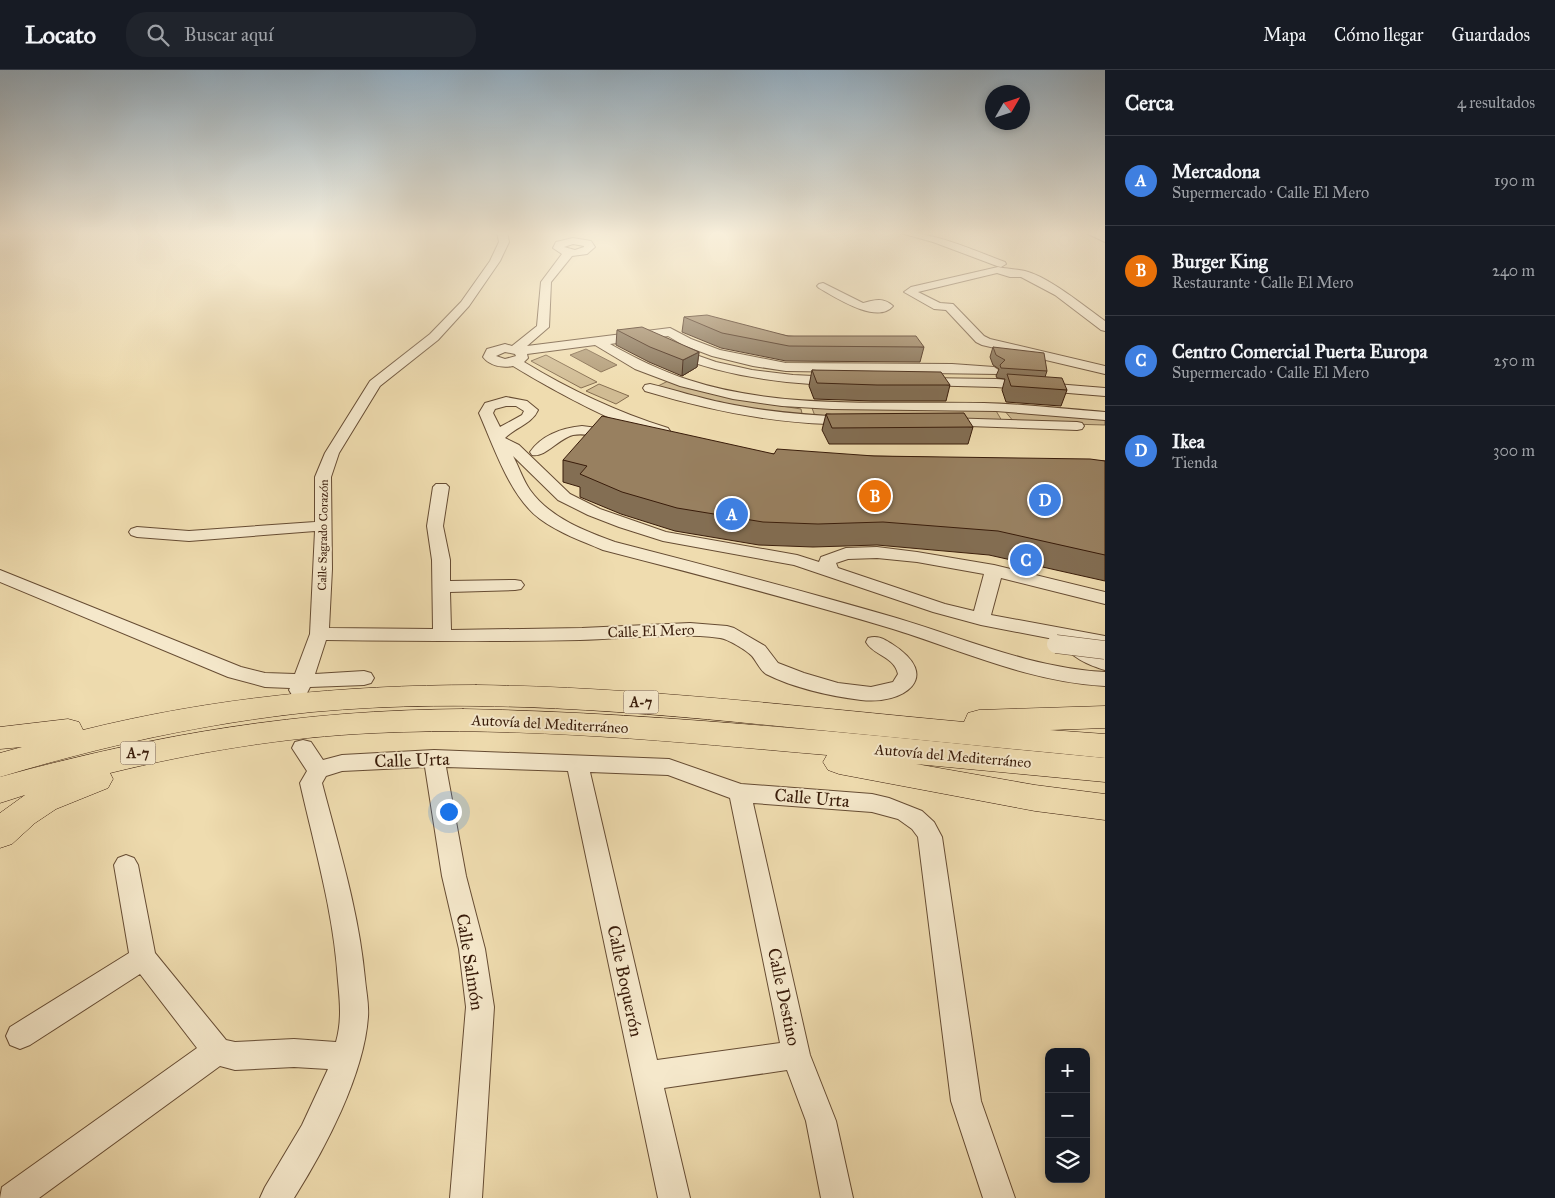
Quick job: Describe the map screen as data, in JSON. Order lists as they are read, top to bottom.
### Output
{
  "streets": {
    "highway": ["A-7", "Autovía del Mediterráneo"],
    "street": [
      "Calle Sagrado Corazón",
      "Calle El Mero",
      "Calle Urta",
      "Calle Salmón",
      "Calle Boquerón",
      "Calle Destino"
    ]
  },
  "crossings": [
    ["Calle Sagrado Corazón", "Calle El Mero"],
    ["Calle Urta", "Calle Salmón"],
    ["Calle Urta", "Calle Boquerón"],
    ["Calle Urta", "Calle Destino"]
  ],
  "north": "top right",
  "page": {
    "header": "Locato",
    "search": "Buscar aquí",
    "nav": ["Mapa", "Cómo llegar", "Guardados"],
    "heading": ["Cerca", "4 resultados"],
    "list": [
      {
        "mark": "A",
        "name": "Mercadona",
        "note": "Supermercado · Calle El Mero",
        "value": "190 m"
      },
      {
        "mark": "B",
        "name": "Burger King",
        "note": "Restaurante · Calle El Mero",
        "value": "240 m"
      },
      {
        "mark": "C",
        "name": "Centro Comercial Puerta Europa",
        "note": "Supermercado · Calle El Mero",
        "value": "250 m"
      },
      {
        "mark": "D",
        "name": "Ikea",
        "note": "Tienda",
        "value": "300 m"
      }
    ],
    "pins": [
      "B",
      "D",
      "A",
      "C"
    ],
    "map_buttons": ["+", "−"]
  }
}
